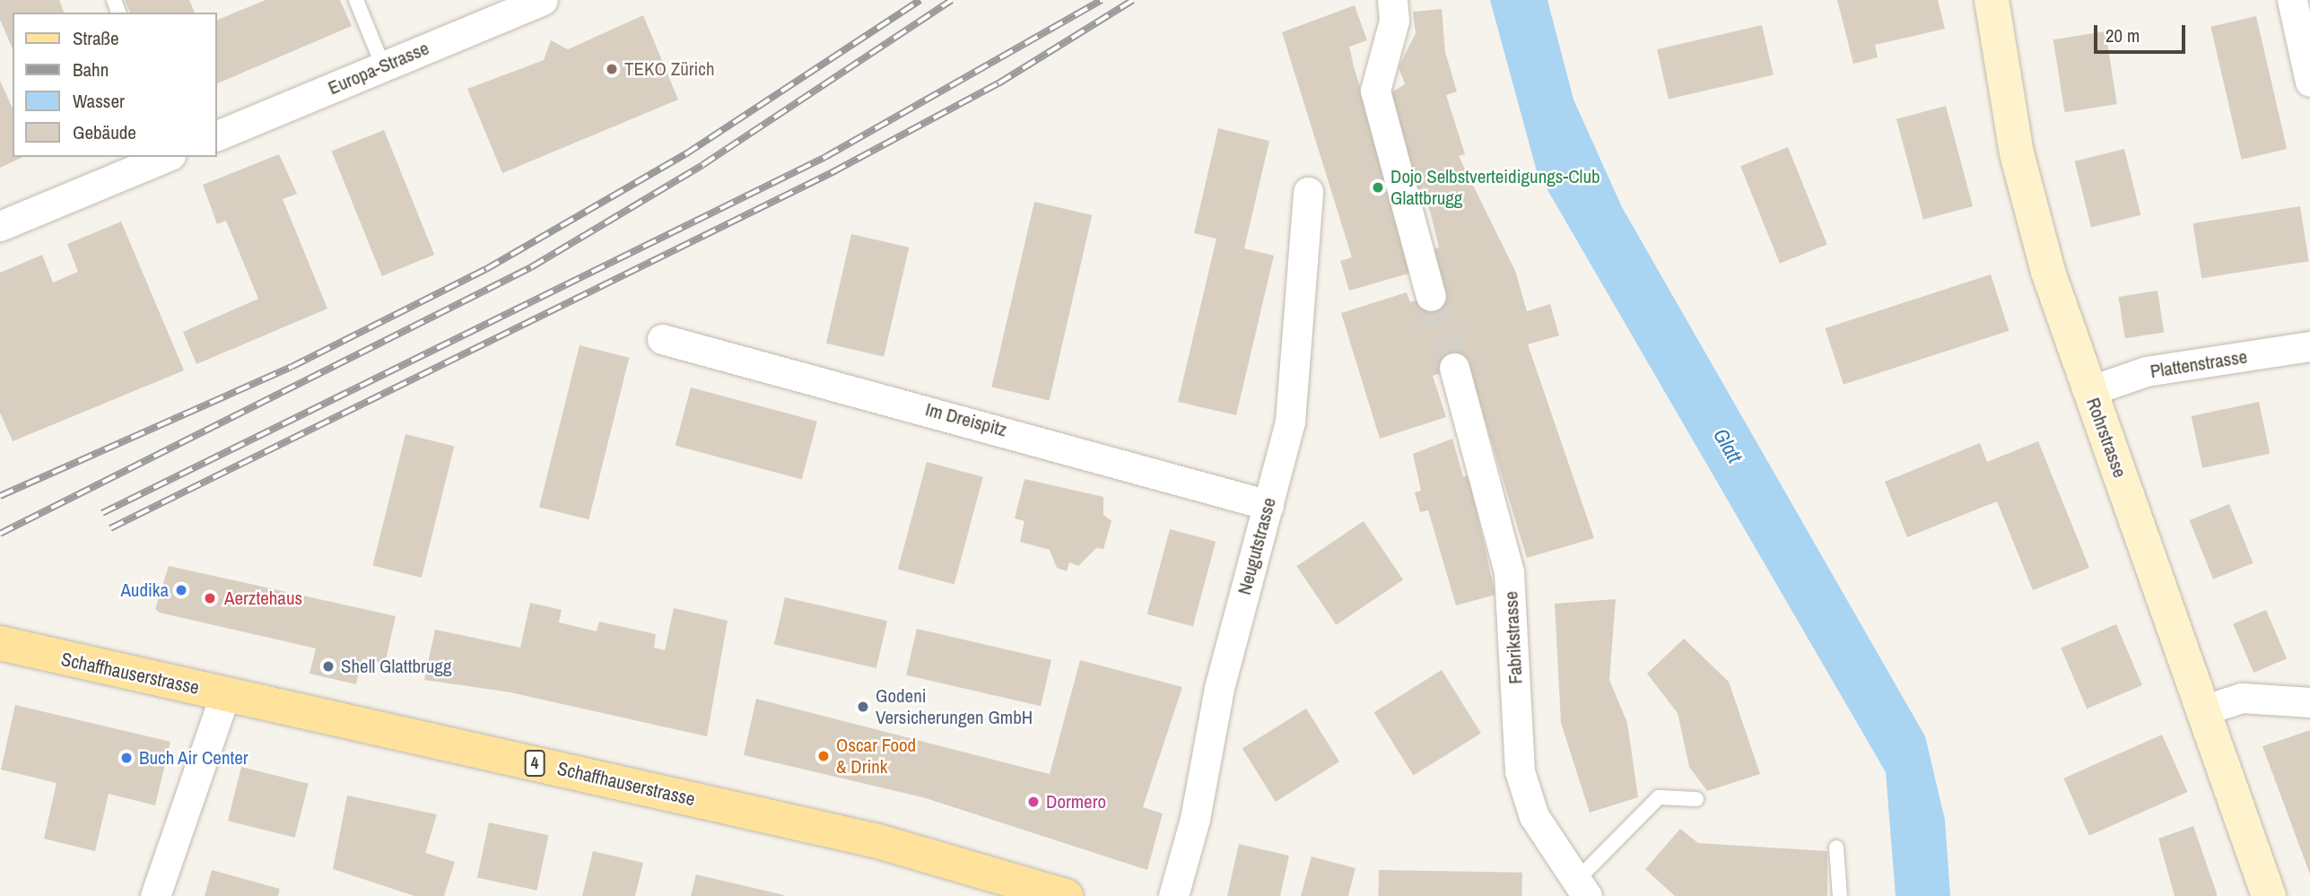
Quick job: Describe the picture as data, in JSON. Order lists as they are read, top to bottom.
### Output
{
  "streets": {
    "main road": ["Rohrstrasse", "Schaffhauserstrasse", "4"],
    "street": [
      "Europa-Strasse",
      "Plattenstrasse",
      "Im Dreispitz",
      "Neugutstrasse",
      "Fabrikstrasse"
    ]
  },
  "crossings": [
    ["Plattenstrasse", "Rohrstrasse"],
    ["Im Dreispitz", "Neugutstrasse"]
  ],
  "water": ["Glatt"],
  "places": [
    "TEKO Zürich",
    "Dojo Selbstverteidigungs-Club Glattbrugg",
    "Audika",
    "Aerztehaus",
    "Shell Glattbrugg",
    "Godeni Versicherungen GmbH",
    "Oscar Food & Drink",
    "Buch Air Center",
    "Dormero"
  ],
  "legend": [
    "Straße",
    "Bahn",
    "Wasser",
    "Gebäude"
  ],
  "scale_bar": "20 m"
}
